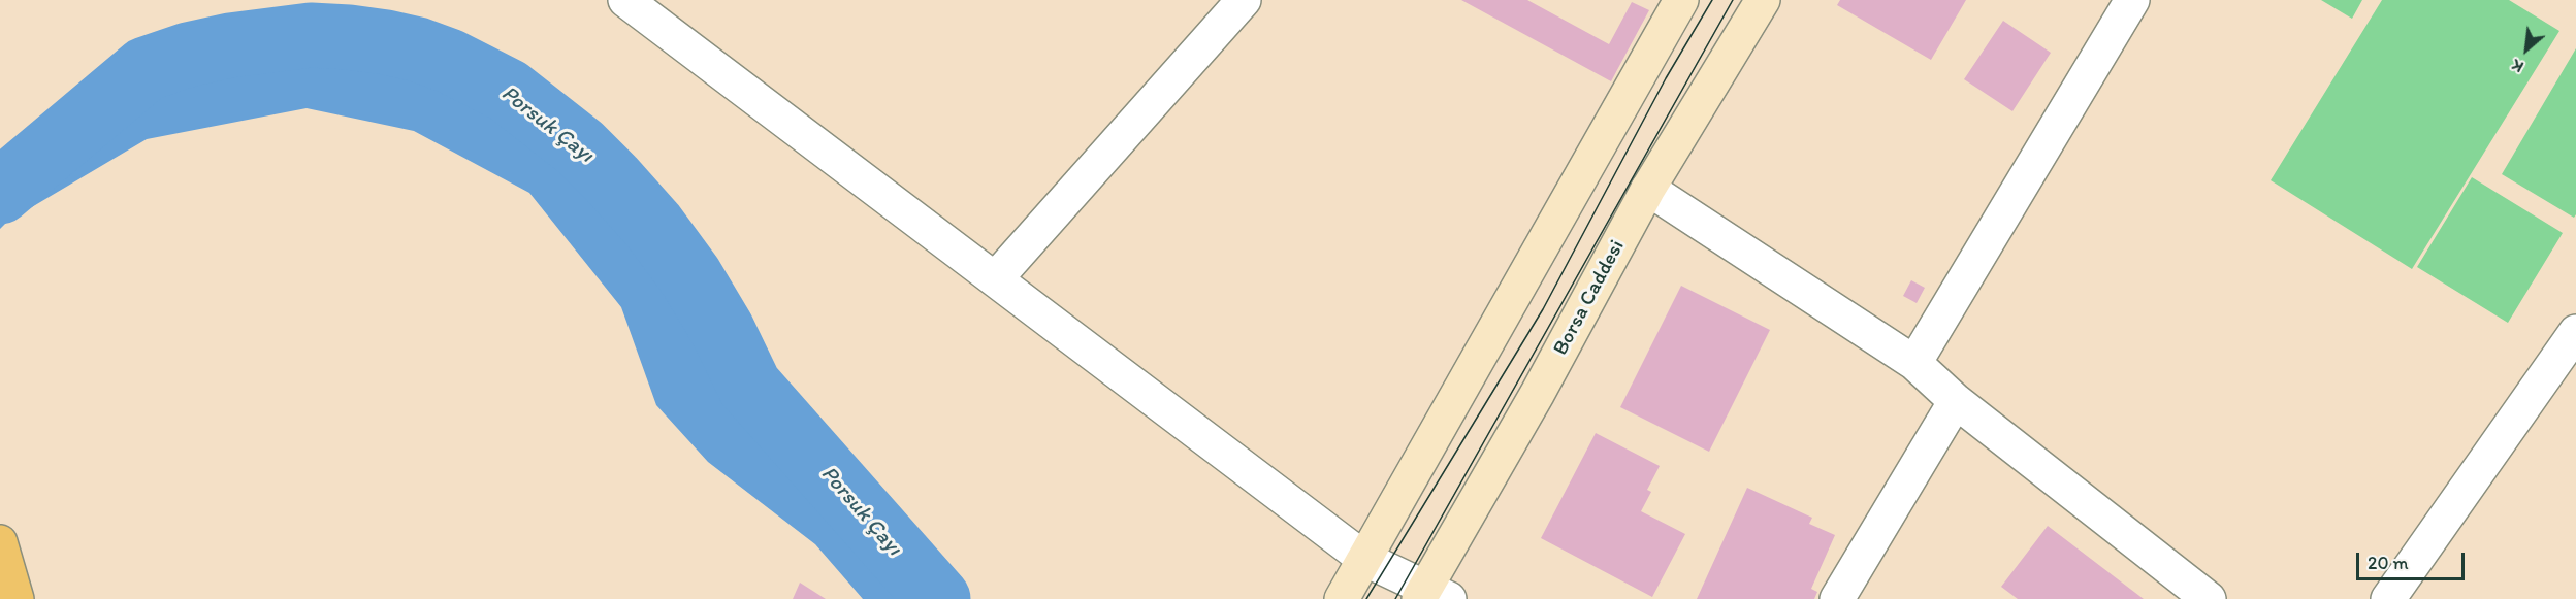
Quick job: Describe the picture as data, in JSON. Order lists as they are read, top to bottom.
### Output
{
  "streets": {
    "main road": ["Borsa Caddesi"]
  },
  "water": ["Porsuk Çayı"],
  "scale_bar": "20 m",
  "north": "bottom left"
}
